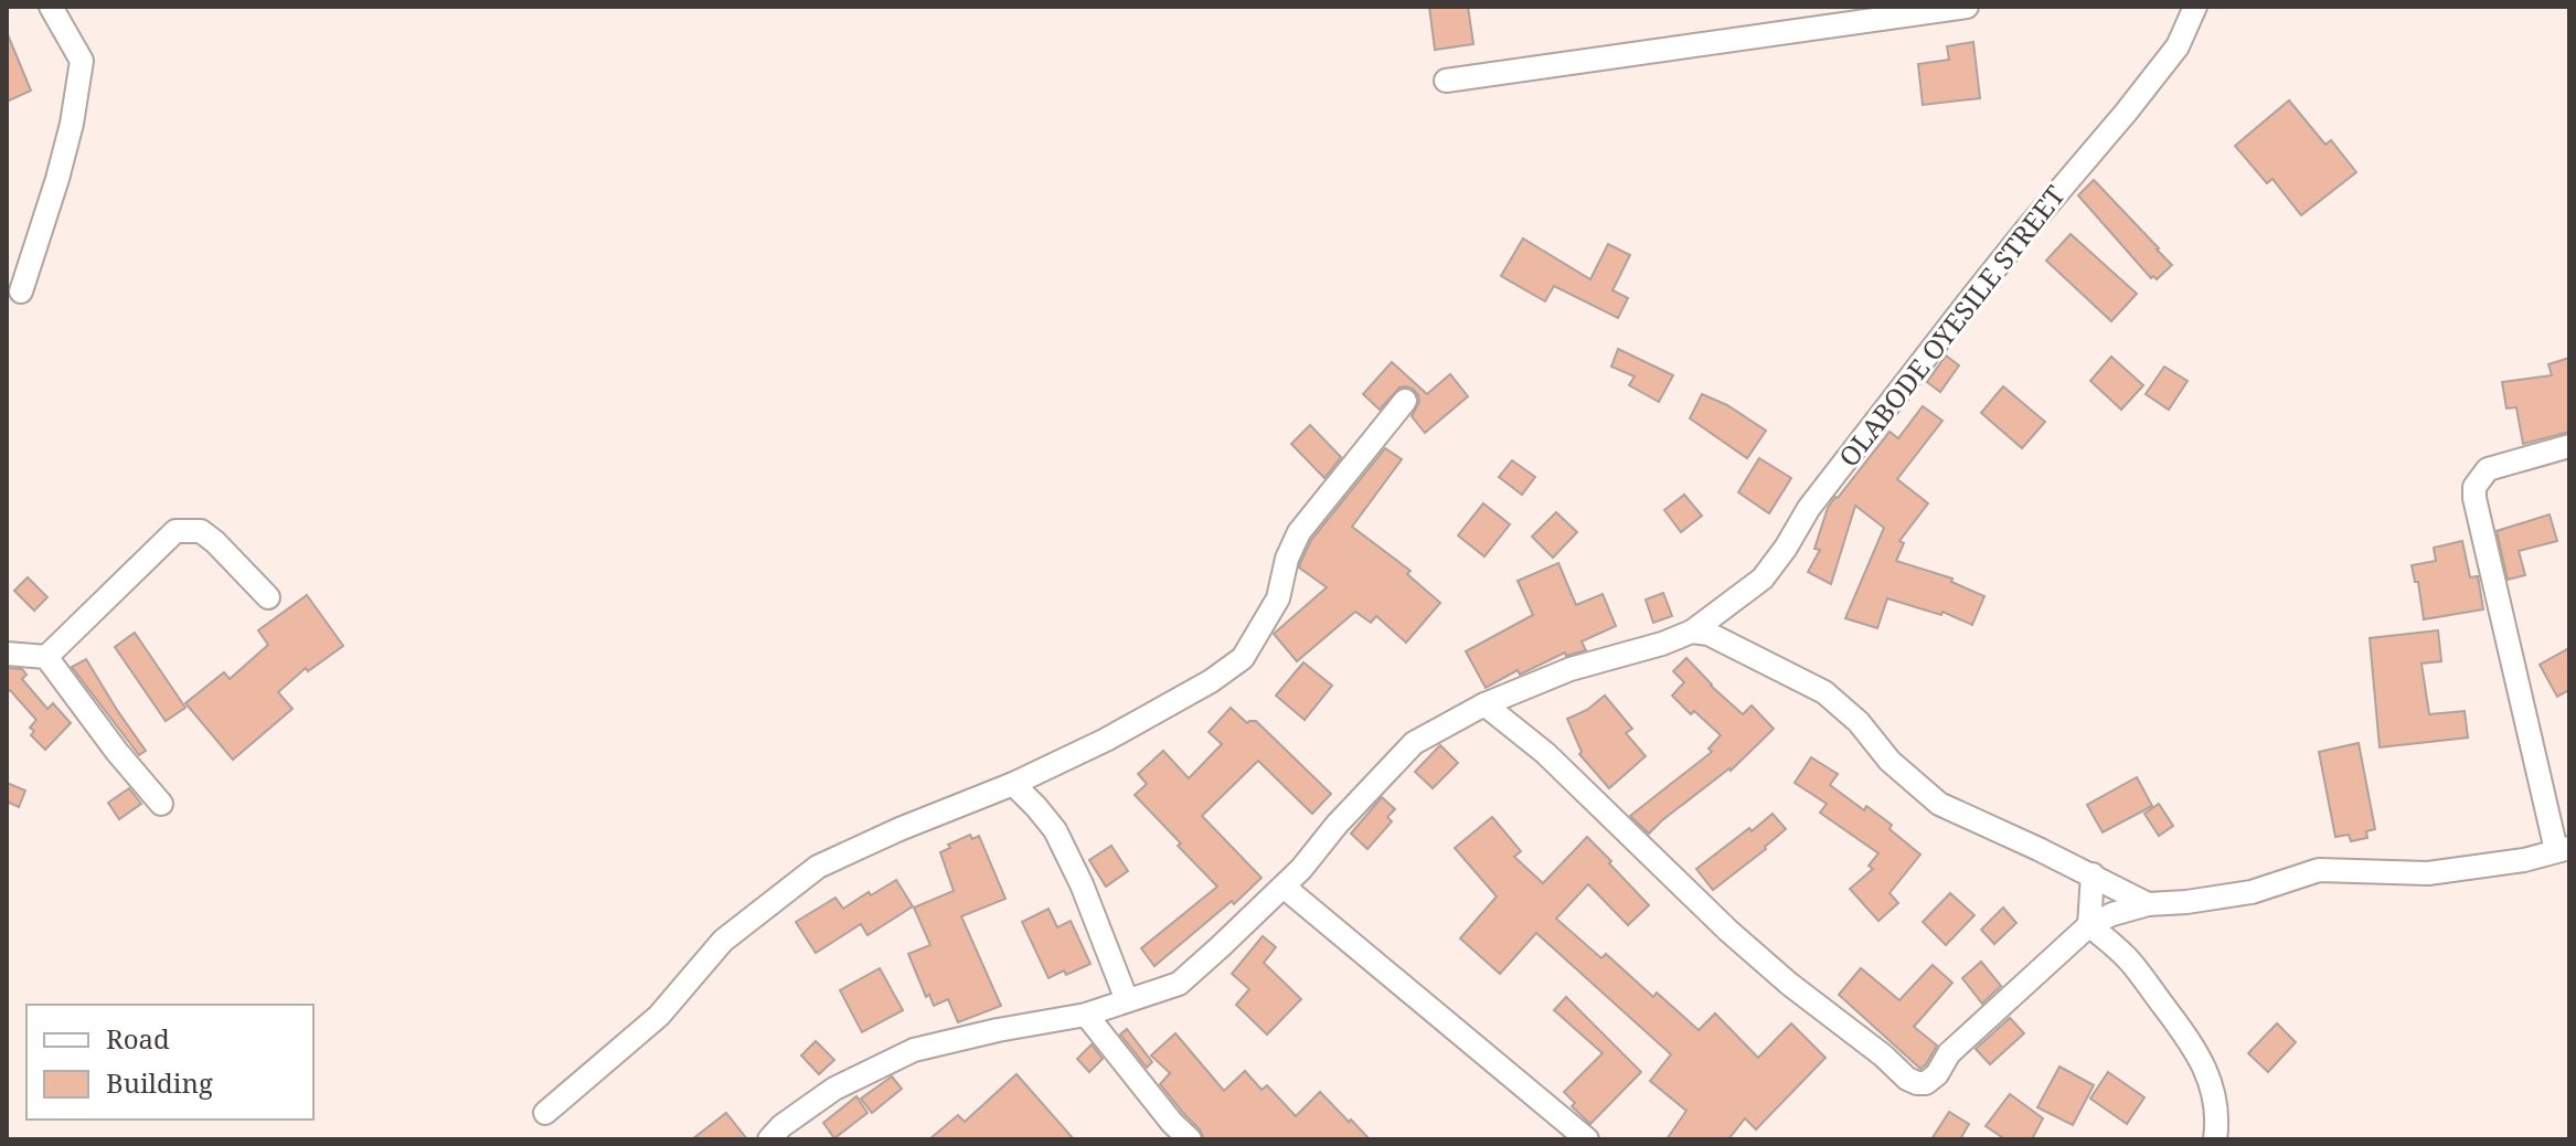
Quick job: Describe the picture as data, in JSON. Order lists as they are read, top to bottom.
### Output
{
  "streets": {
    "street": ["OLABODE OYESILE STREET"]
  },
  "legend": ["Road", "Building"]
}
